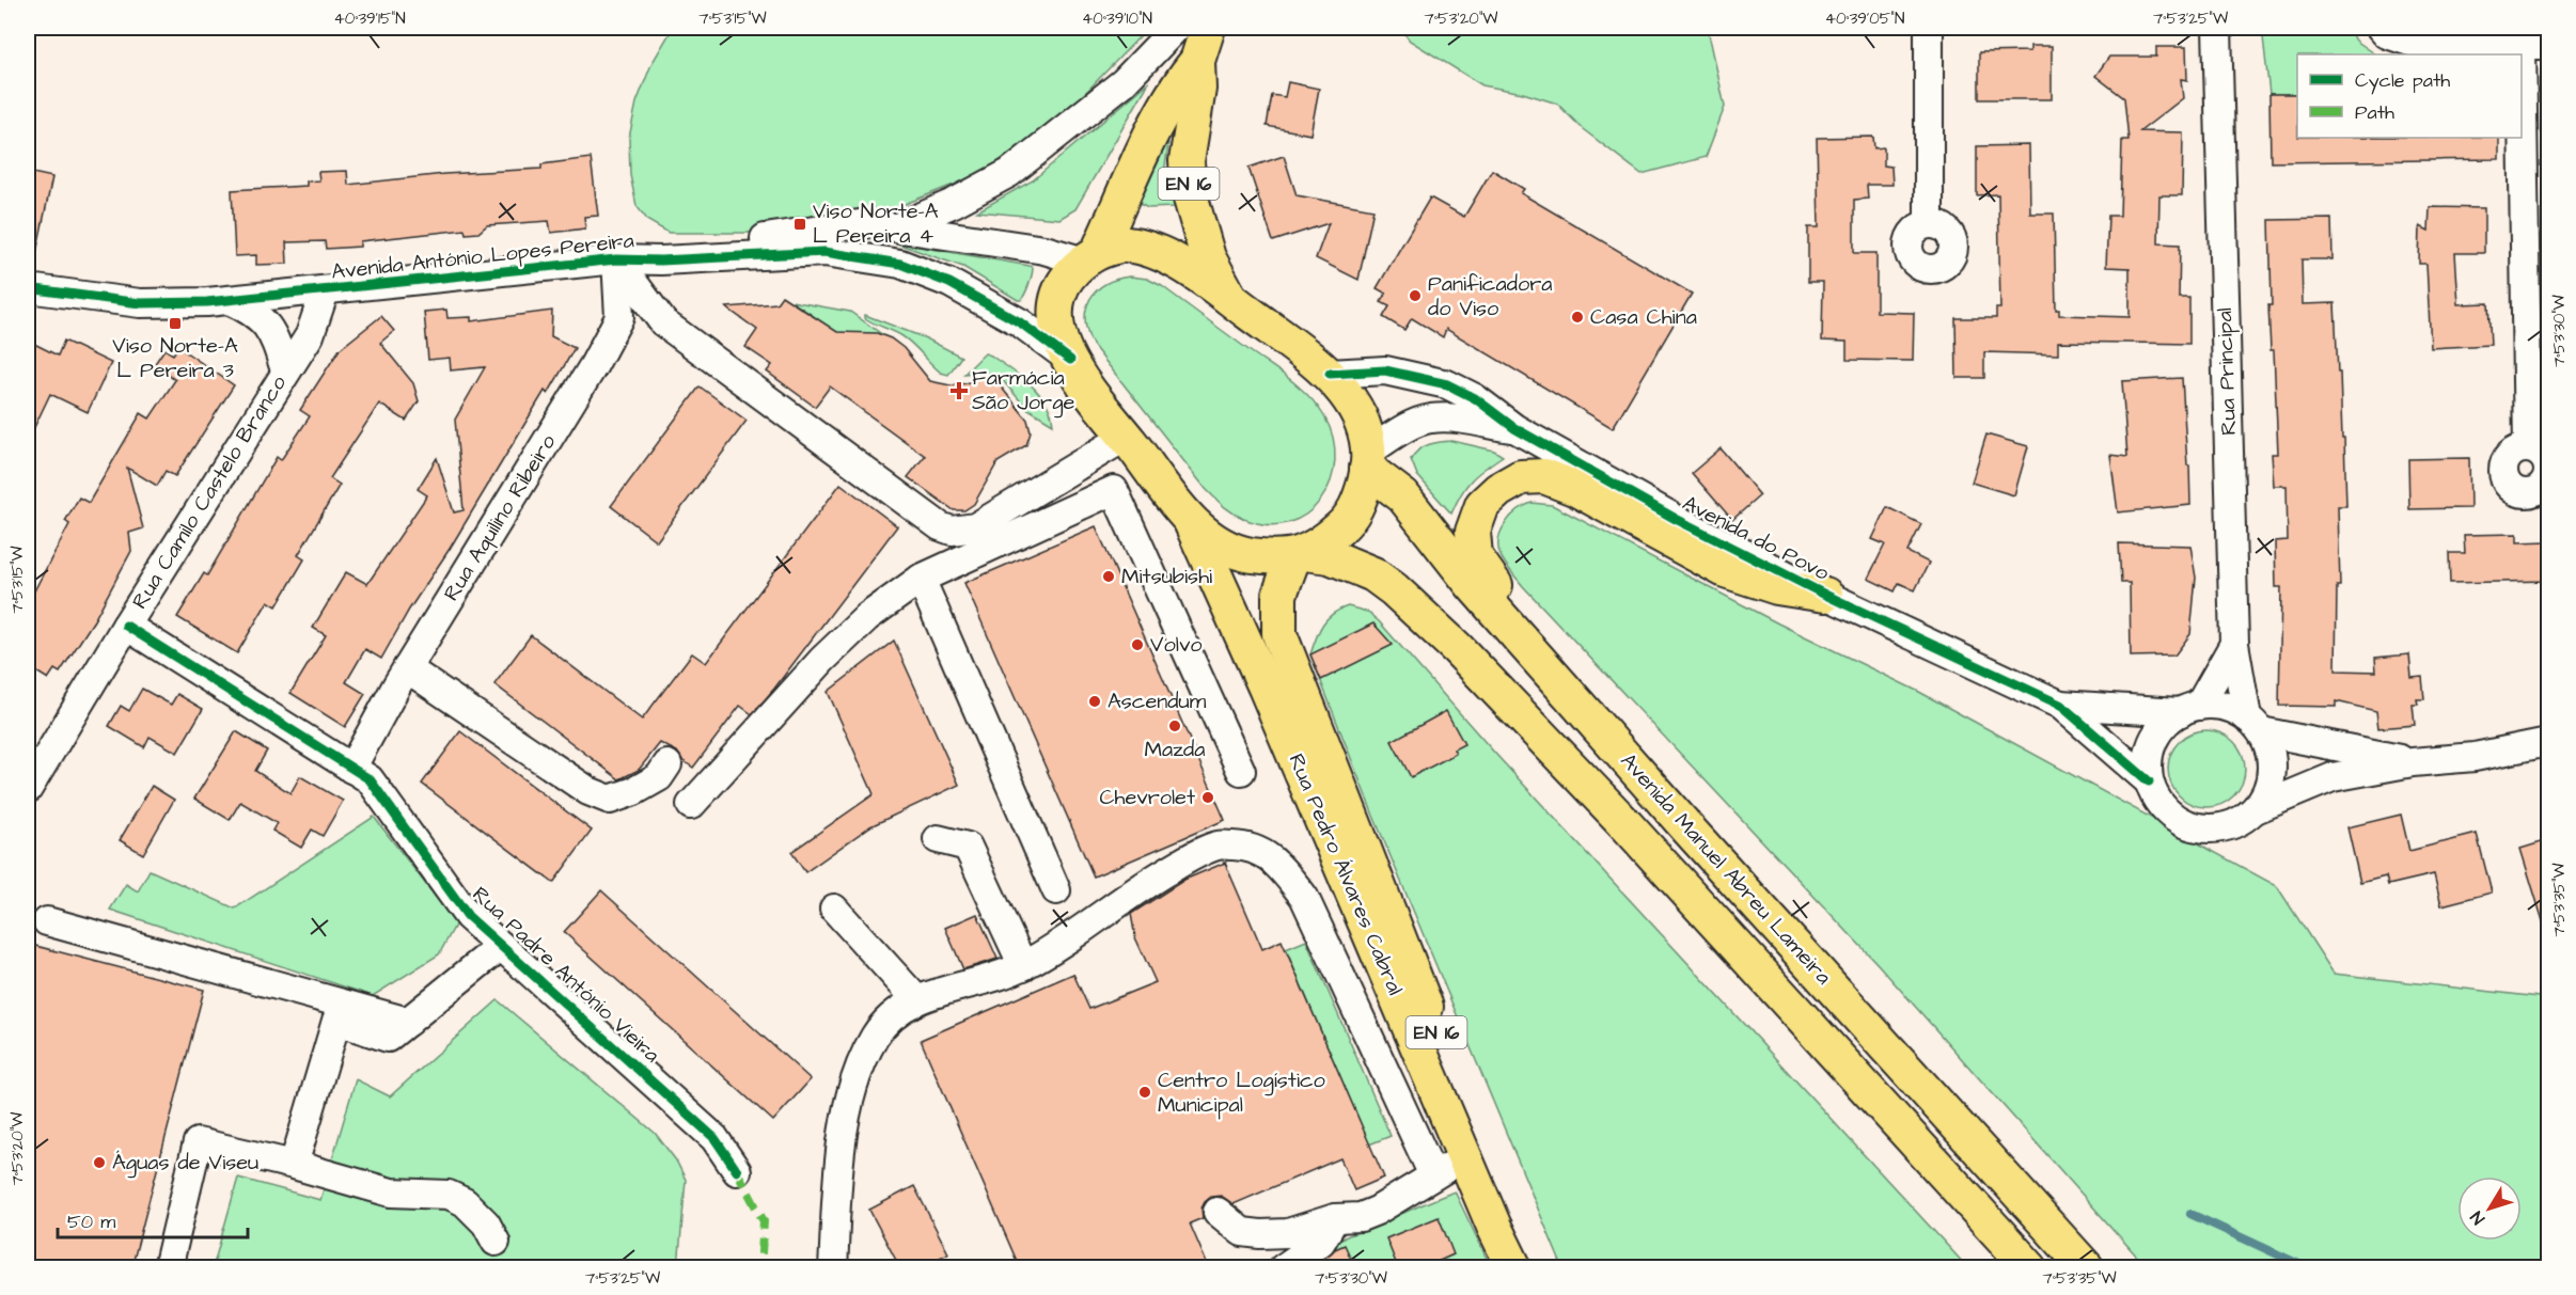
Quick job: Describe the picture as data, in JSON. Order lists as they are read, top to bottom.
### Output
{
  "streets": {
    "main road": ["EN 16", "Avenida Manuel Abreu Lameira", "Rua Pedro Álvares Cabral"],
    "street": [
      "Avenida António Lopes Pereira",
      "Rua Principal",
      "Rua Camilo Castelo Branco",
      "Rua Aquilino Ribeiro",
      "Avenida do Povo",
      "Rua Padre António Vieira"
    ]
  },
  "crossings": [
    ["EN 16", "Avenida António Lopes Pereira"],
    ["EN 16", "Avenida do Povo"],
    ["EN 16", "Avenida Manuel Abreu Lameira"],
    ["EN 16", "Rua Pedro Álvares Cabral"],
    ["Avenida António Lopes Pereira", "Rua Camilo Castelo Branco"],
    ["Avenida António Lopes Pereira", "Rua Aquilino Ribeiro"],
    ["Rua Principal", "Avenida do Povo"],
    ["Rua Camilo Castelo Branco", "Rua Padre António Vieira"],
    ["Rua Aquilino Ribeiro", "Rua Padre António Vieira"],
    ["Avenida do Povo", "Avenida Manuel Abreu Lameira"],
    ["Avenida Manuel Abreu Lameira", "Rua Pedro Álvares Cabral"]
  ],
  "places": {
    "transit": ["Viso Norte-A L Pereira 4", "Viso Norte-A L Pereira 3"],
    "other": [
      "Panificadora do Viso",
      "Casa China",
      "Mitsubishi",
      "Volvo",
      "Ascendum",
      "Mazda",
      "Chevrolet",
      "Centro Logístico Municipal",
      "Águas de Viseu"
    ],
    "health": ["Farmácia São Jorge"]
  },
  "legend": ["Cycle path", "Path"],
  "scale_bar": "50 m",
  "north": "bottom left",
  "coordinates": [
    "40°39'15\"N",
    "7°53'15\"W",
    "40°39'10\"N",
    "7°53'20\"W",
    "40°39'05\"N",
    "7°53'25\"W",
    "7°53'30\"W",
    "7°53'35\"W"
  ]
}
